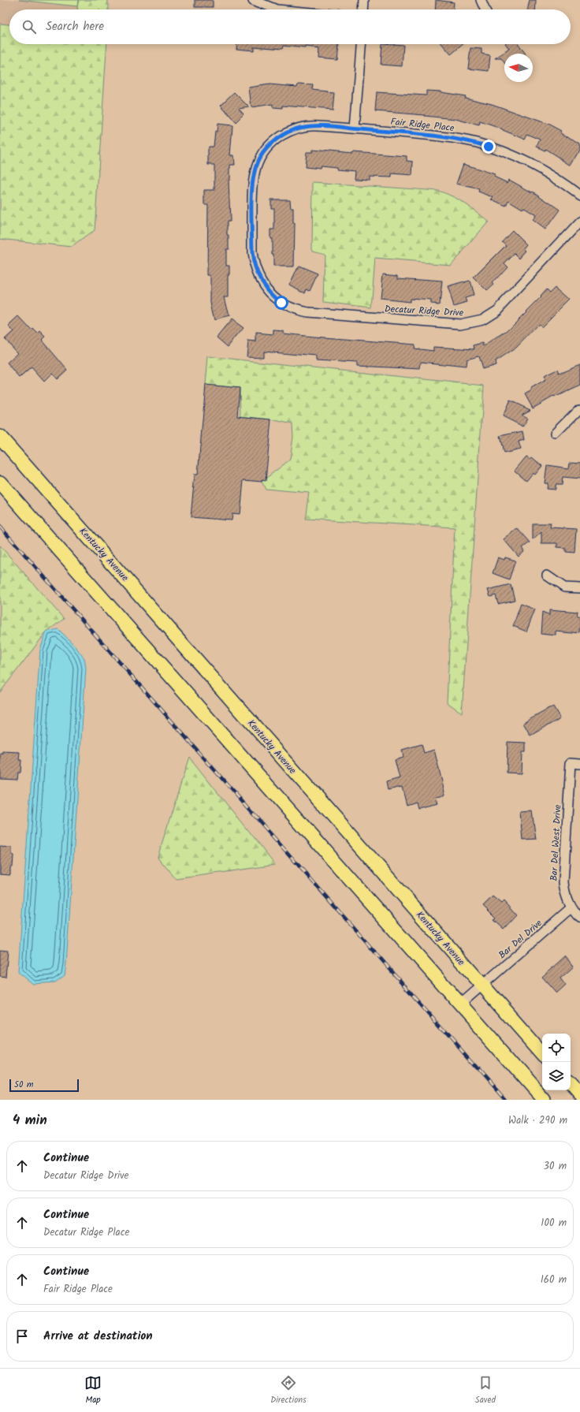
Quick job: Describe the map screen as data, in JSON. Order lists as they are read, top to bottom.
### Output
{
  "streets": {
    "main road": ["Kentucky Avenue"],
    "street": [
      "Fair Ridge Place",
      "Decatur Ridge Drive",
      "Bar Del West Drive",
      "Bar Del Drive"
    ]
  },
  "crossings": [
    ["Fair Ridge Place", "Decatur Ridge Drive"],
    ["Kentucky Avenue", "Bar Del Drive"],
    ["Bar Del West Drive", "Bar Del Drive"]
  ],
  "scale_bar": "50 m",
  "north": "left",
  "page": {
    "search": "Search here",
    "scale": "50 m",
    "heading": ["4 min", "Walk · 290 m"],
    "list": [
      ["Continue", "Decatur Ridge Drive", "30 m"],
      ["Continue", "Decatur Ridge Place", "100 m"],
      ["Continue", "Fair Ridge Place", "160 m"],
      "Arrive at destination"
    ],
    "nav": ["Map", "Directions", "Saved"]
  }
}
